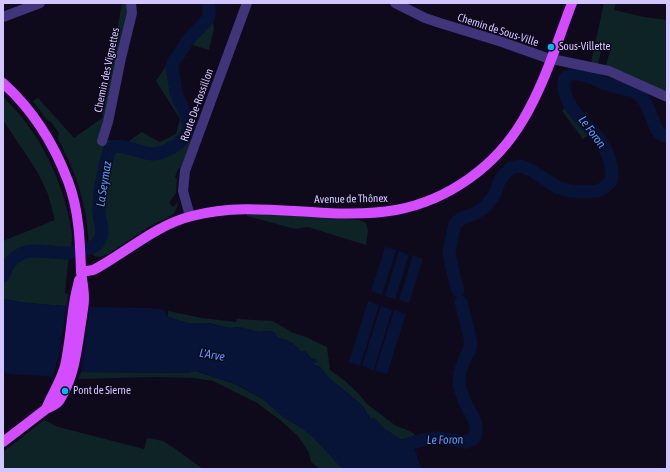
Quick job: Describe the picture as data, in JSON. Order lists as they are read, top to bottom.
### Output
{
  "streets": {
    "main road": ["Avenue de Thônex"],
    "street": ["Chemin de Sous-Ville", "Chemin des Vignettes", "Route De-Rossillon"]
  },
  "crossings": [
    ["Chemin de Sous-Ville", "Avenue de Thônex"],
    ["Route De-Rossillon", "Avenue de Thônex"]
  ],
  "water": ["Le Foron", "La Seymaz", "L'Arve"],
  "places": ["Sous-Villette", "Pont de Sierne"]
}
